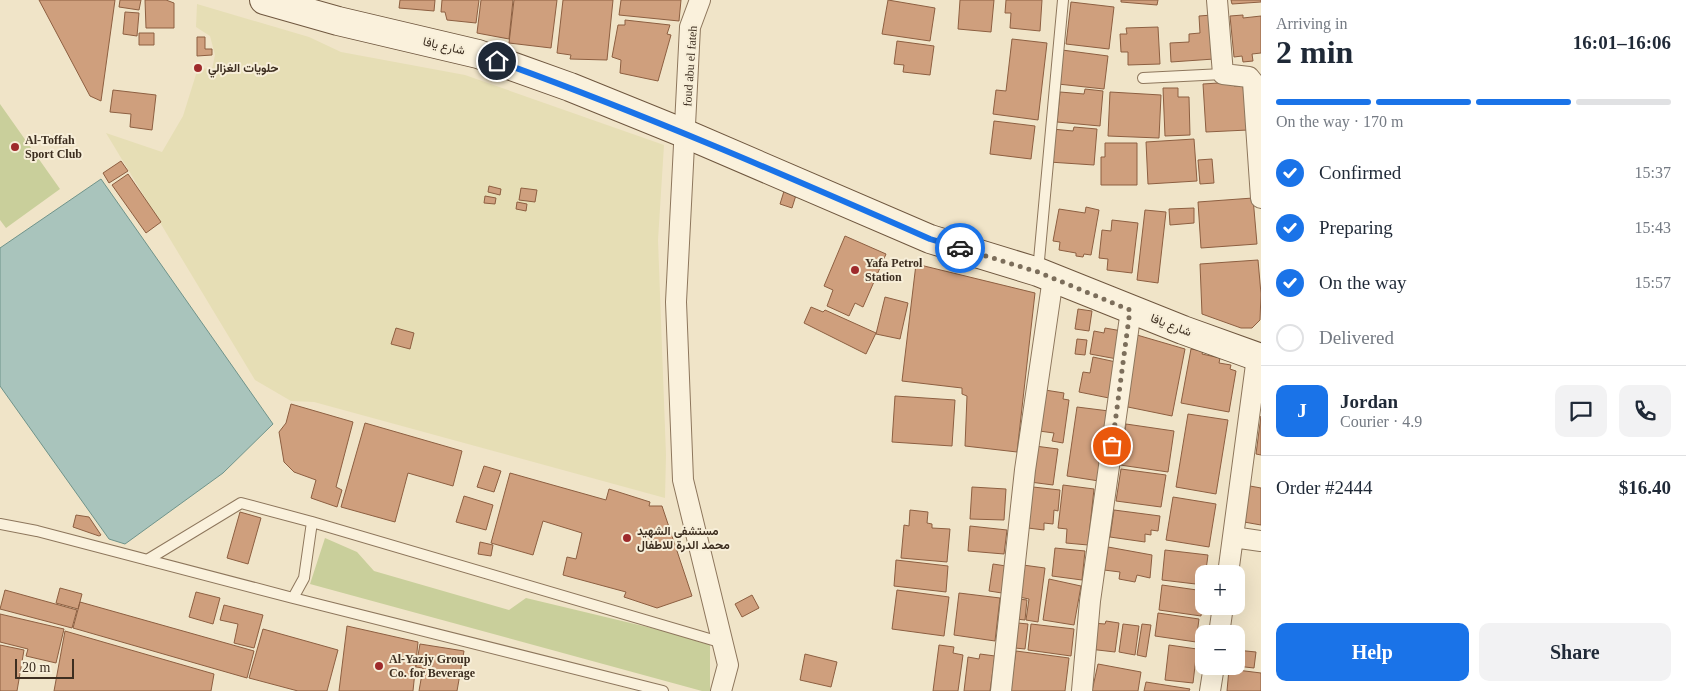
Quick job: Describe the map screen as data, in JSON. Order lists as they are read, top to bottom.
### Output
{
  "streets": {
    "street": ["شارع يافا", "foud abu el fateh"]
  },
  "crossings": [
    ["شارع يافا", "foud abu el fateh"]
  ],
  "places": [
    "حلويات الغزالي",
    "Al-Toffah Sport Club",
    "Yafa Petrol Station",
    "مستشفى الشهيد محمد الدرة للاطفال",
    "Al-Yazjy Group Co. for Beverage"
  ],
  "scale_bar": "20 m",
  "page": {
    "heading": ["2 min", "Arriving in", "16:01–16:06"],
    "panel": [
      "Jordan",
      "Courier · 4.9",
      "Order #2444",
      "$16.40"
    ],
    "bar": "On the way · 170 m",
    "list": [
      ["Confirmed", "15:37"],
      ["Preparing", "15:43"],
      ["On the way", "15:57"],
      "Delivered"
    ],
    "round": "J",
    "map_buttons": ["+", "−"],
    "buttons": ["Help", "Share"],
    "scale": "20 m"
  }
}
